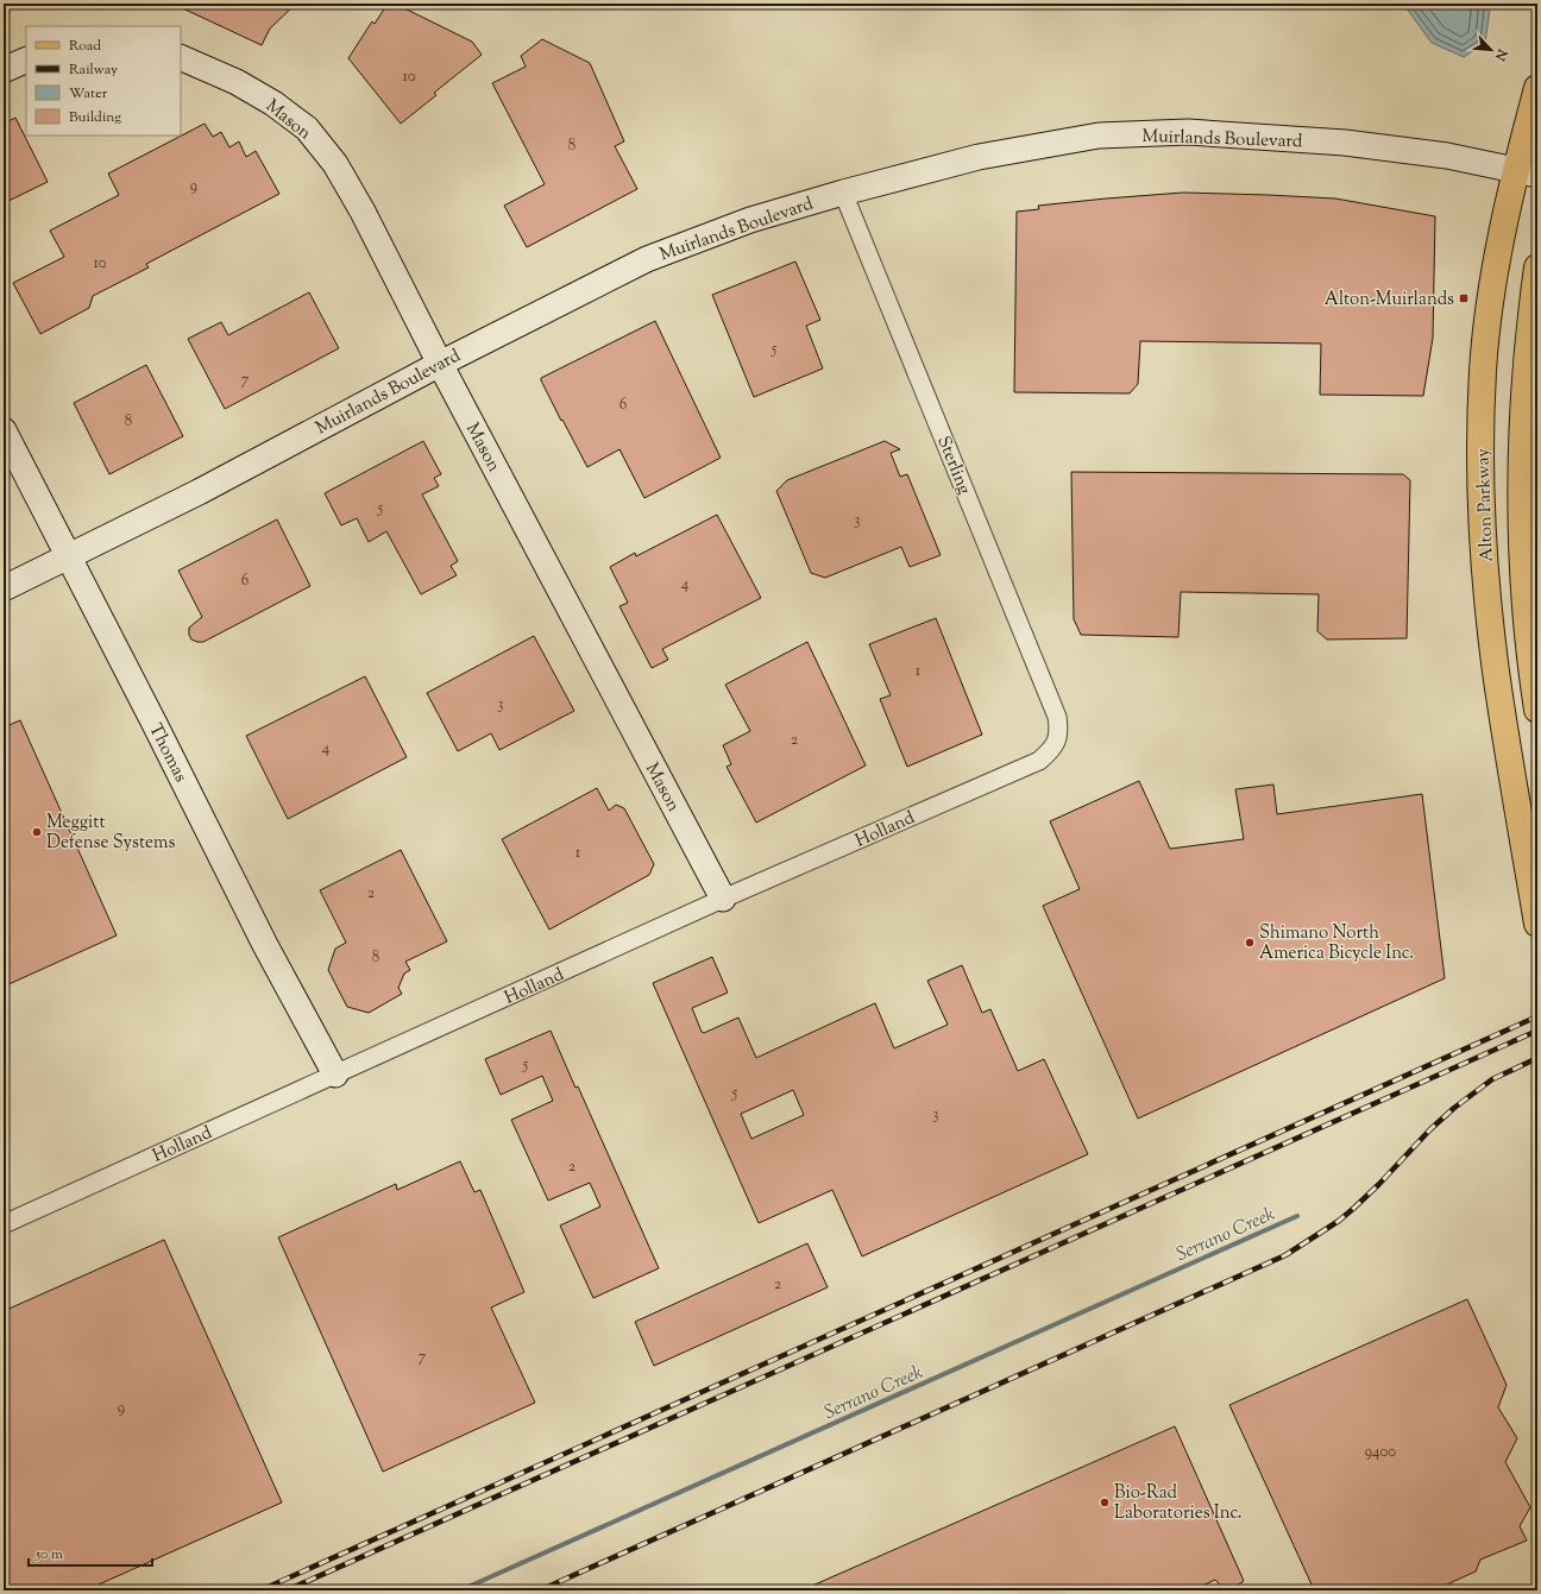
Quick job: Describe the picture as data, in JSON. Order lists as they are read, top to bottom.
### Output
{
  "streets": {
    "main road": ["Alton Parkway"],
    "street": [
      "Mason",
      "Muirlands Boulevard",
      "Sterling",
      "Thomas",
      "Holland"
    ]
  },
  "crossings": [
    ["Mason", "Muirlands Boulevard"],
    ["Mason", "Holland"],
    ["Muirlands Boulevard", "Sterling"],
    ["Muirlands Boulevard", "Alton Parkway"],
    ["Muirlands Boulevard", "Thomas"],
    ["Sterling", "Holland"],
    ["Thomas", "Holland"]
  ],
  "water": ["Serrano Creek"],
  "places": {
    "transit": ["Alton-Muirlands"],
    "other": ["Meggitt Defense Systems", "Shimano North America Bicycle Inc.", "Bio-Rad Laboratories Inc."]
  },
  "house_numbers": [
    "10",
    "8",
    "9",
    "10",
    "5",
    "7",
    "6",
    "8",
    "5",
    "3",
    "6",
    "4",
    "1",
    "3",
    "2",
    "4",
    "1",
    "2",
    "8",
    "5",
    "5",
    "3",
    "2",
    "2",
    "7",
    "9",
    "9400"
  ],
  "legend": [
    "Road",
    "Railway",
    "Water",
    "Building"
  ],
  "scale_bar": "50 m",
  "north": "bottom right"
}
